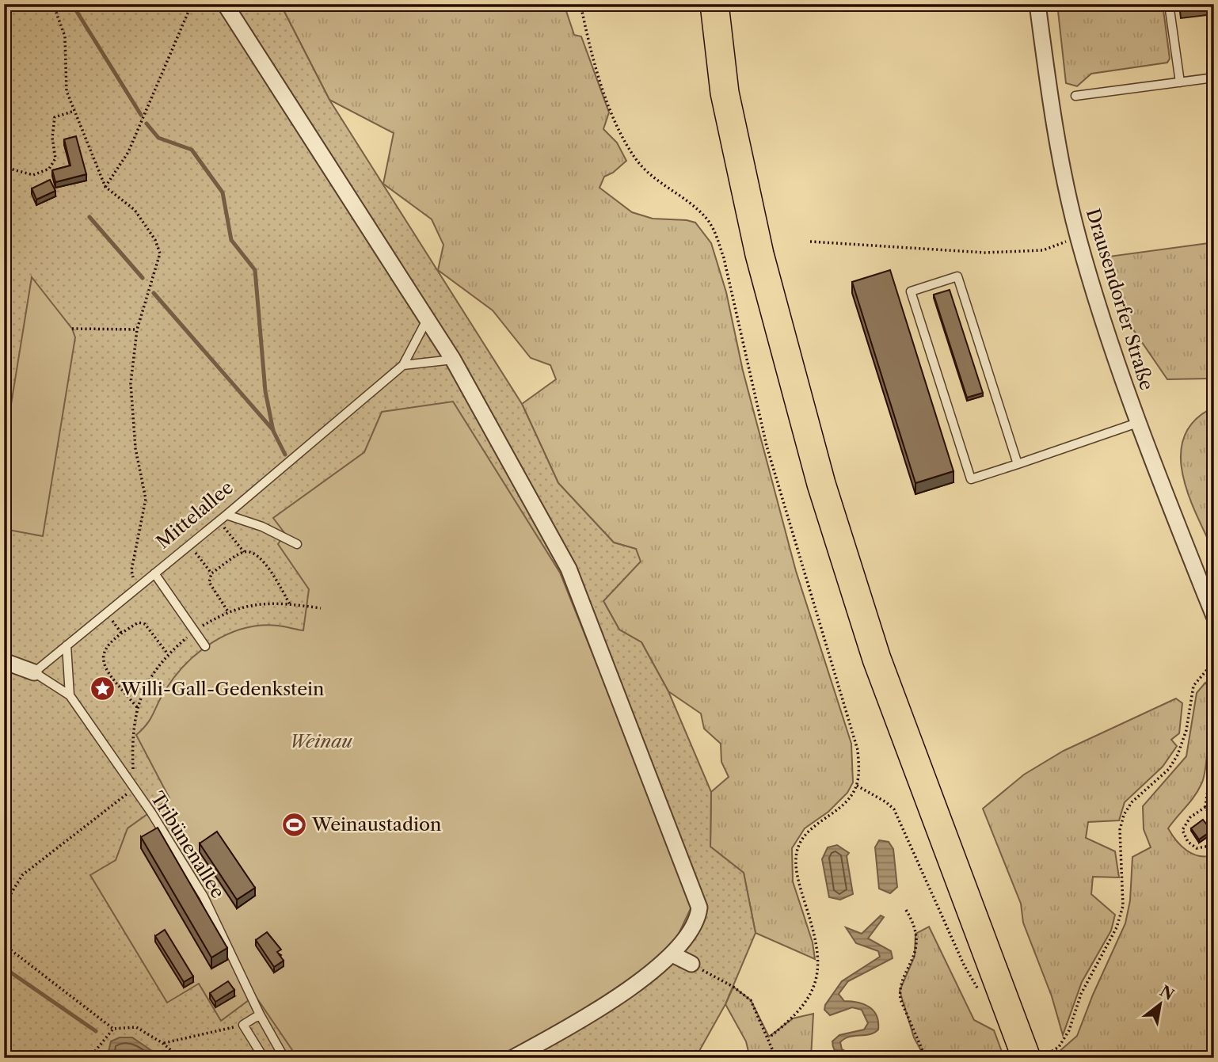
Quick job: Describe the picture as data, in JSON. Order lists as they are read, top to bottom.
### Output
{
  "streets": {
    "street": ["Drausendorfer Straße"],
    "lane": ["Mittelallee", "Tribünenallee"]
  },
  "crossings": [
    ["Mittelallee", "Tribünenallee"]
  ],
  "parks": ["Weinau"],
  "places": {
    "place": ["Willi-Gall-Gedenkstein"],
    "sports": ["Weinaustadion"]
  },
  "north": "top right"
}
